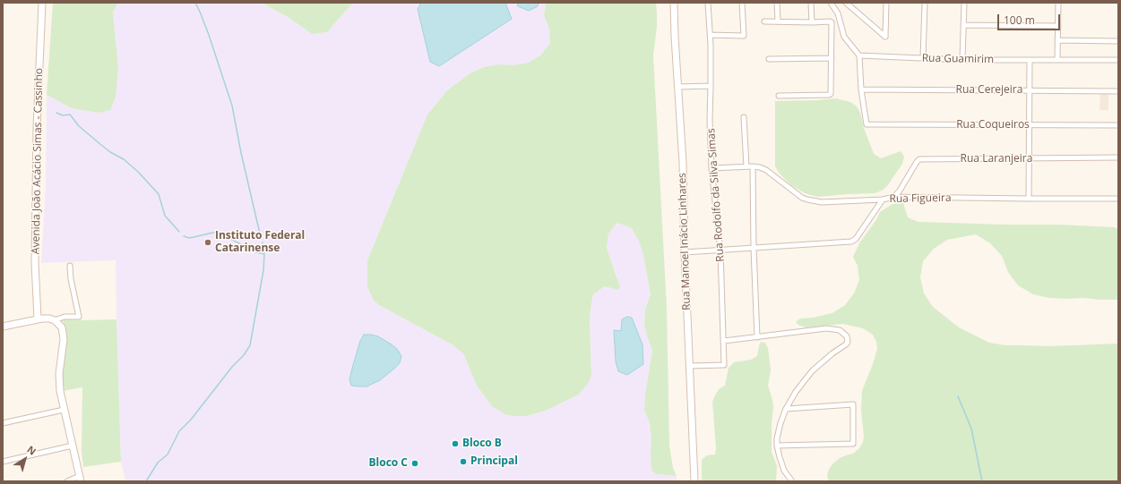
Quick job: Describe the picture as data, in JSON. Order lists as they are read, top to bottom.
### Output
{
  "streets": {
    "street": [
      "Rua Guamirim",
      "Rua Cerejeira",
      "Rua Coqueiros",
      "Rua Laranjeira",
      "Avenida João Acácio Simas - Cassinho",
      "Rua Rodolfo da Silva Simas",
      "Rua Figueira",
      "Rua Manoel Inácio Linhares"
    ]
  },
  "crossings": [
    ["Rua Cerejeira", "Rua Coqueiros"],
    ["Rua Laranjeira", "Rua Figueira"],
    ["Rua Rodolfo da Silva Simas", "Rua Figueira"],
    ["Rua Rodolfo da Silva Simas", "Rua Manoel Inácio Linhares"]
  ],
  "places": [
    "Instituto Federal Catarinense",
    "Bloco B",
    "Principal",
    "Bloco C"
  ],
  "scale_bar": "100 m",
  "north": "top right"
}
